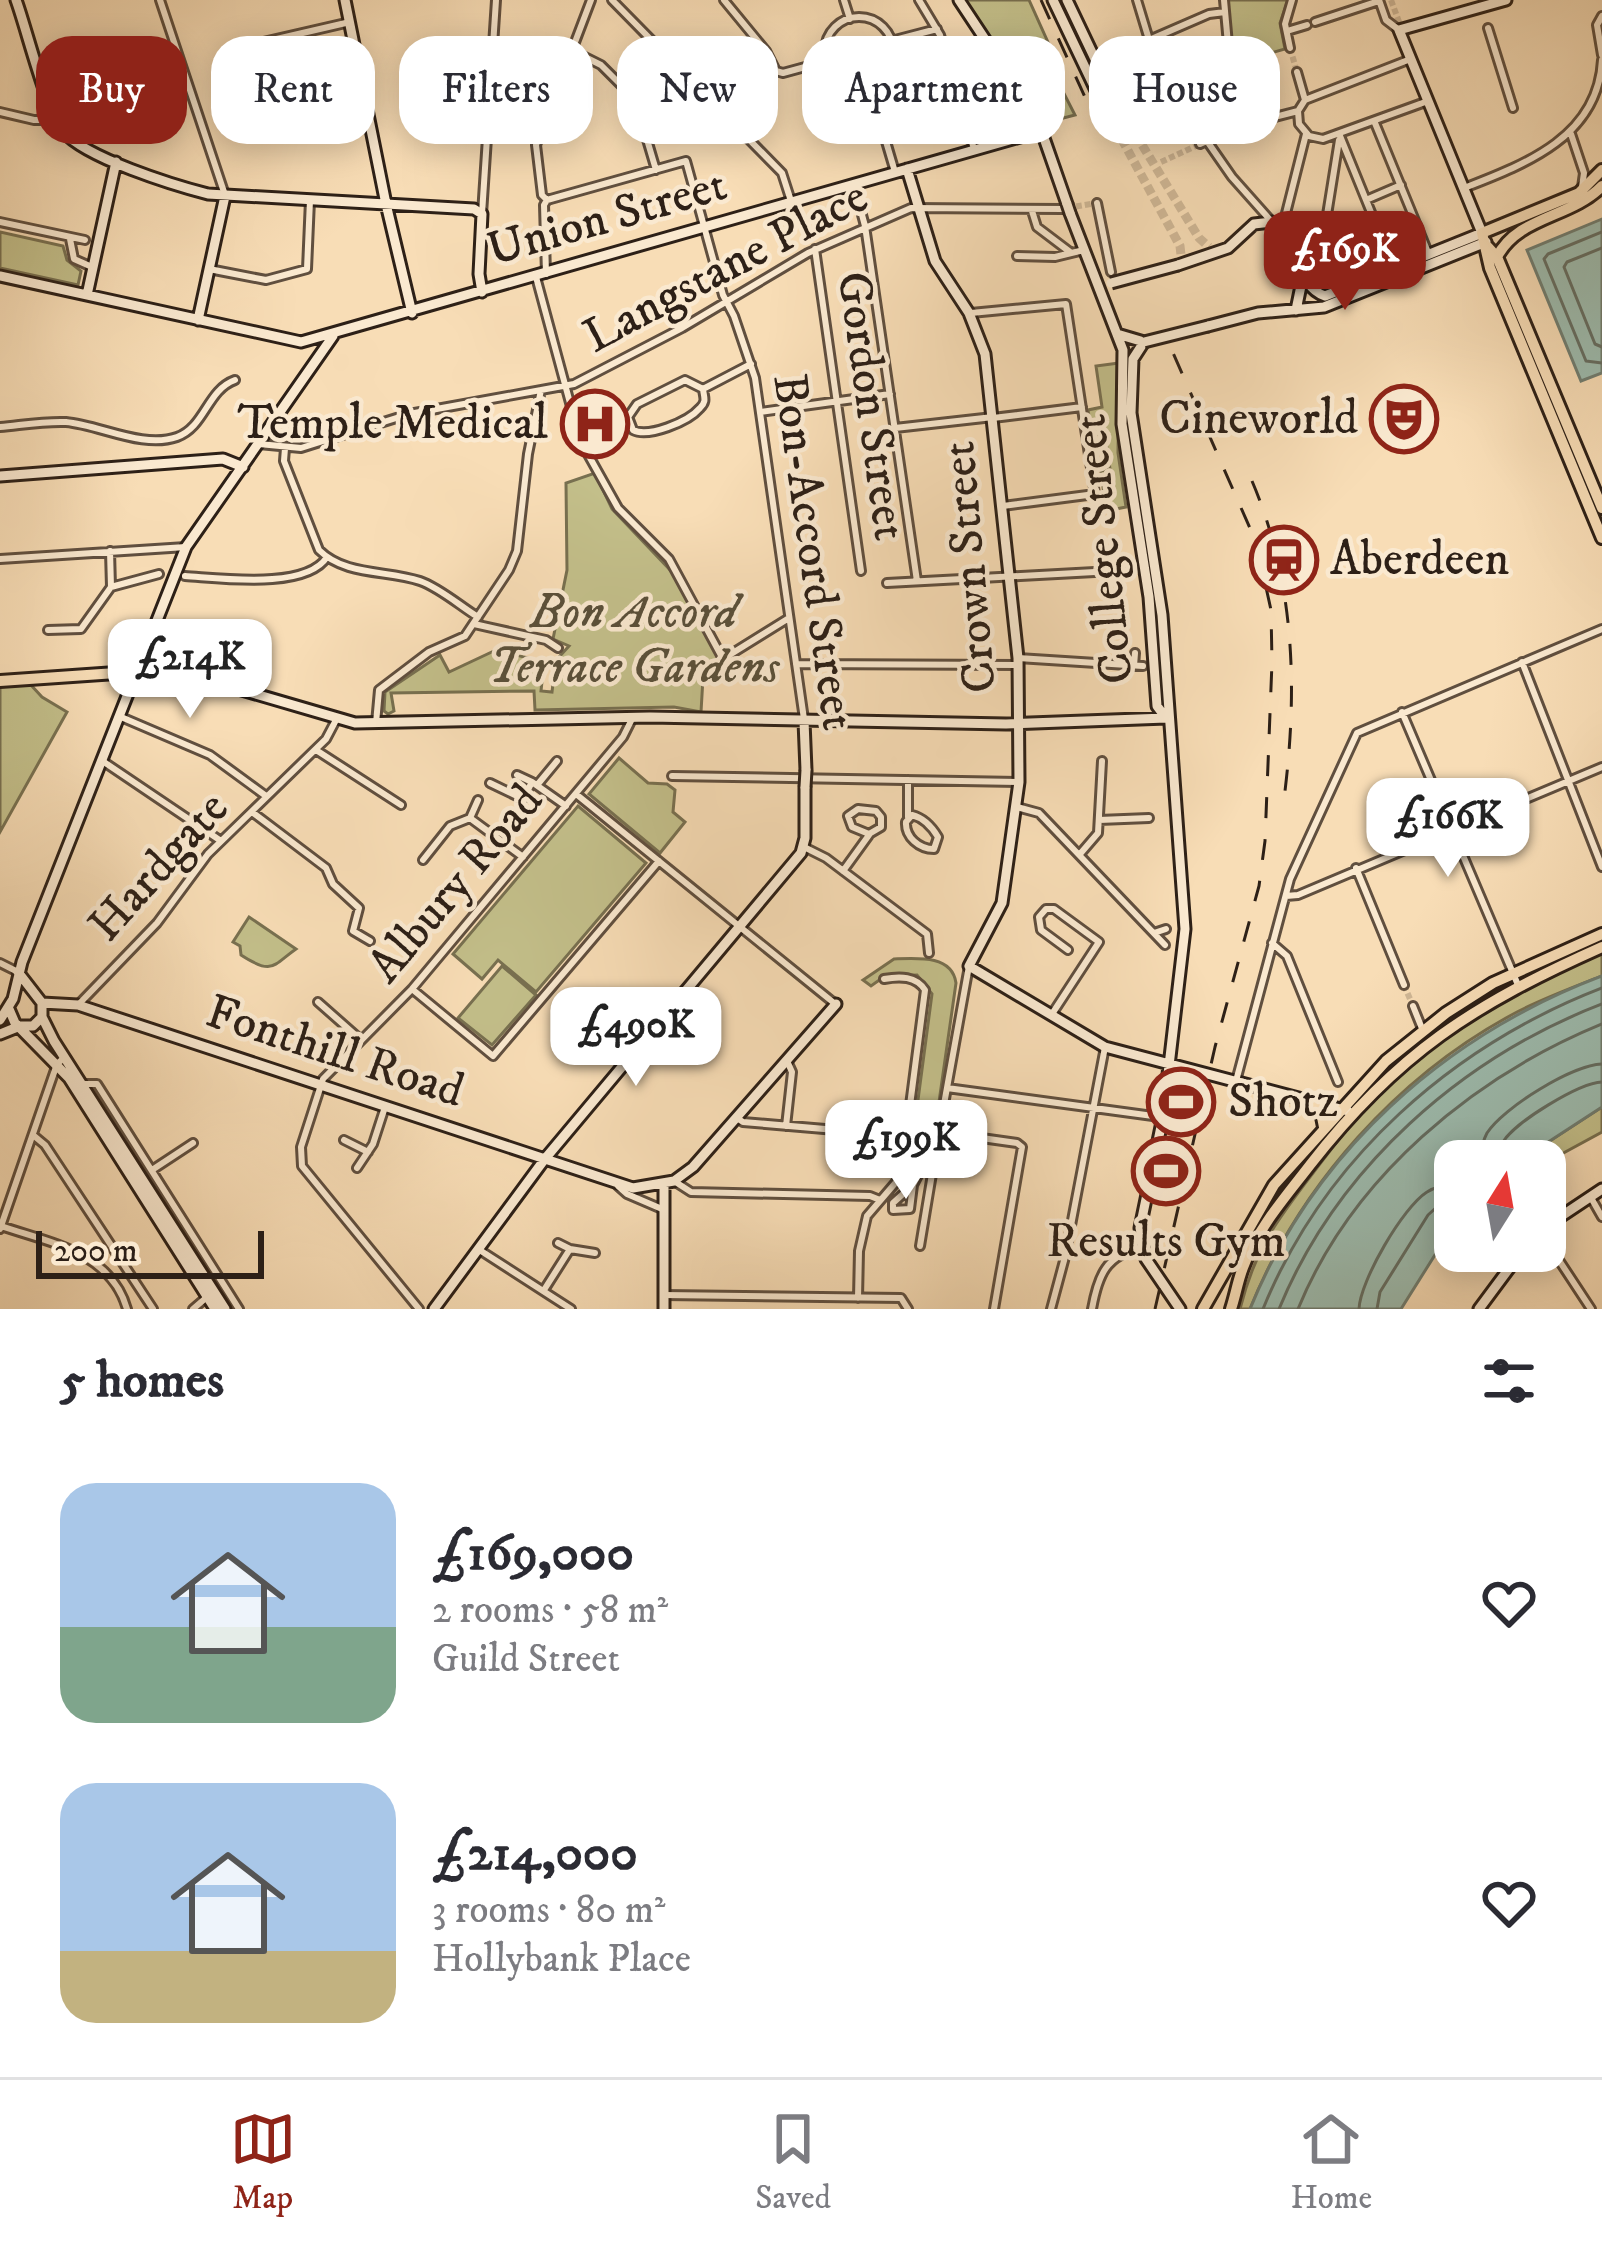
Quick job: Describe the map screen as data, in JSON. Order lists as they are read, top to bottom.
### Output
{
  "streets": {
    "street": [
      "Union Street",
      "Langstane Place",
      "Gordon Street",
      "College Street",
      "Bon-Accord Street",
      "Crown Street",
      "Hardgate",
      "Albury Road",
      "Fonthill Road"
    ]
  },
  "crossings": [
    ["Union Street", "Bon-Accord Street"],
    ["Union Street", "Crown Street"],
    ["Langstane Place", "Gordon Street"],
    ["Langstane Place", "Bon-Accord Street"],
    ["Langstane Place", "Crown Street"],
    ["Hardgate", "Fonthill Road"],
    ["Albury Road", "Fonthill Road"]
  ],
  "parks": ["Bon Accord Terrace Gardens"],
  "places": {
    "theatre": ["Cineworld"],
    "hospital": ["Temple Medical"],
    "station": ["Aberdeen"],
    "sports": ["Shotz", "Results Gym"]
  },
  "scale_bar": "200 m",
  "north": "top",
  "page": {
    "chip": [
      "Buy",
      "Rent",
      "Filters",
      "New",
      "Apartment",
      "House"
    ],
    "price": [
      "£169K",
      "£214K",
      "£166K",
      "£490K",
      "£199K"
    ],
    "scale": "200 m",
    "heading": "5 homes",
    "list": [
      {
        "name": "£169,000",
        "note": "2 rooms · 58 m² · Guild Street"
      },
      {
        "name": "£214,000",
        "note": "3 rooms · 80 m² · Hollybank Place"
      }
    ],
    "tabs": ["Map", "Saved", "Home"]
  }
}
